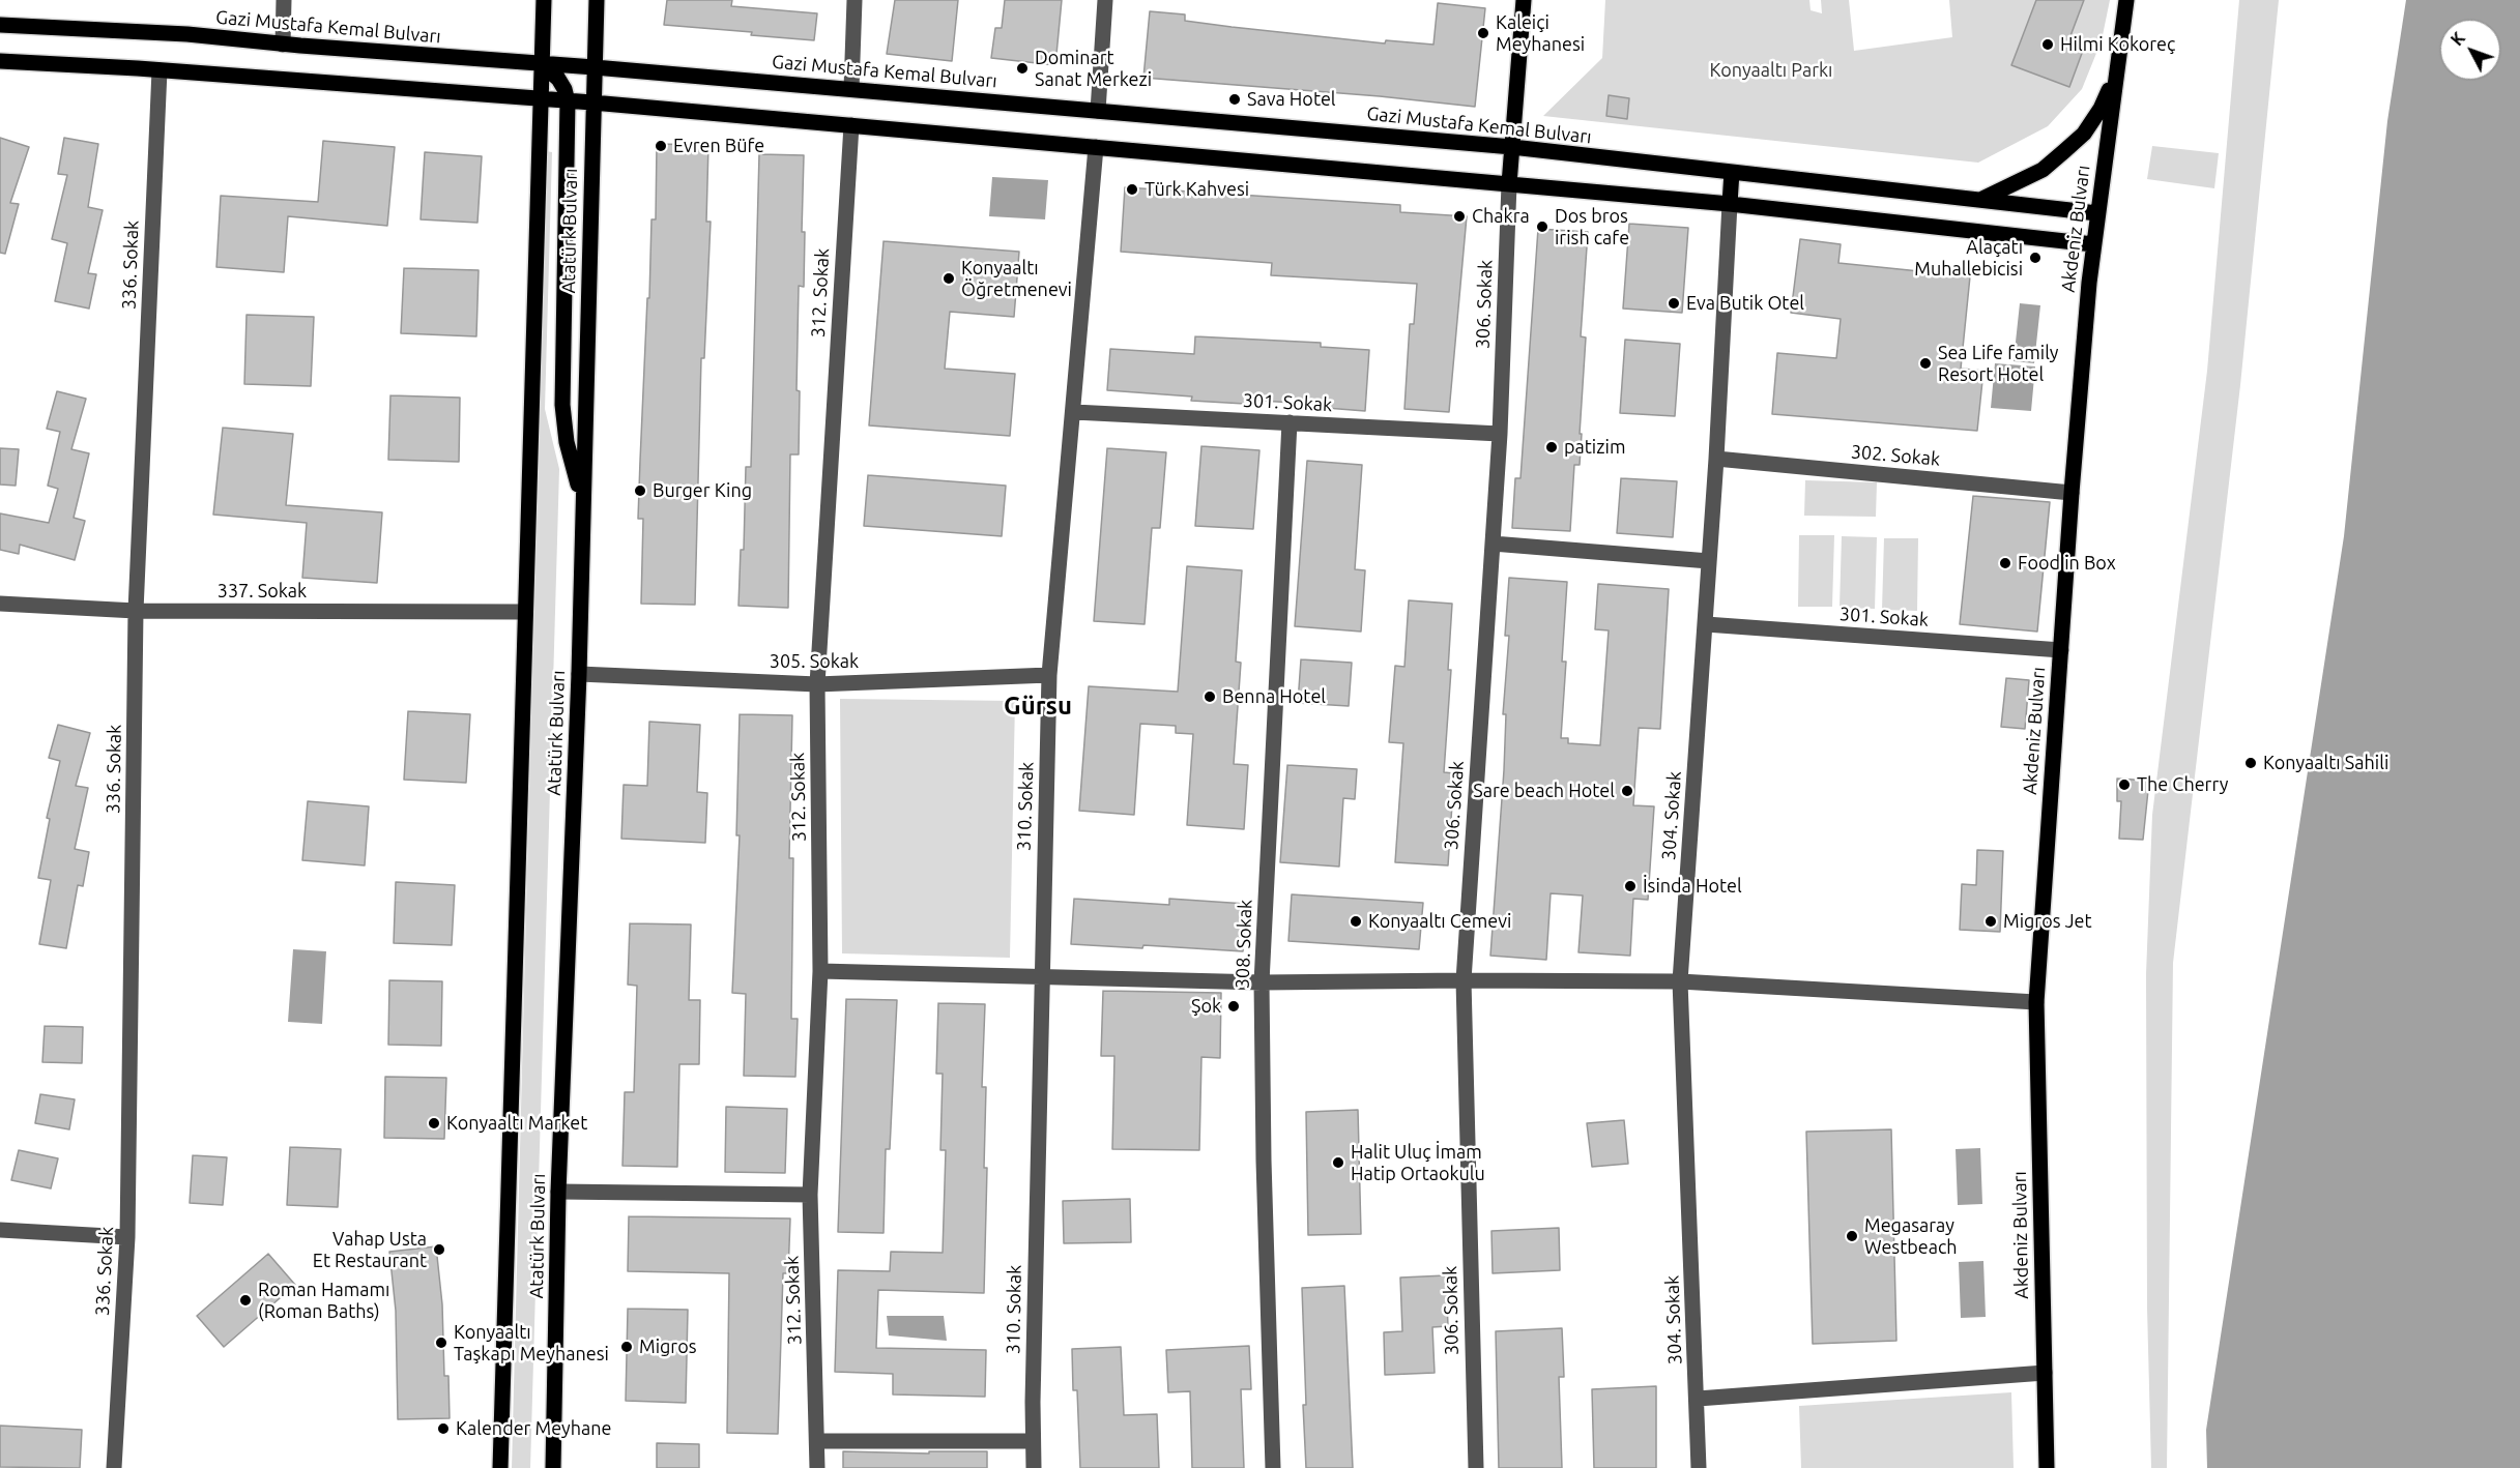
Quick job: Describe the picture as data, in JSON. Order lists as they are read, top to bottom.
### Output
{
  "streets": {
    "main road": [
      "Gazi Mustafa Kemal Bulvarı",
      "Akdeniz Bulvarı",
      "Atatürk Bulvarı",
      "306. Sokak"
    ],
    "street": [
      "336. Sokak",
      "312. Sokak",
      "301. Sokak",
      "302. Sokak",
      "337. Sokak",
      "305. Sokak",
      "310. Sokak",
      "304. Sokak",
      "308. Sokak"
    ]
  },
  "crossings": [
    ["Gazi Mustafa Kemal Bulvarı", "Akdeniz Bulvarı"],
    ["Gazi Mustafa Kemal Bulvarı", "Atatürk Bulvarı"],
    ["Gazi Mustafa Kemal Bulvarı", "306. Sokak"],
    ["Akdeniz Bulvarı", "301. Sokak"],
    ["Akdeniz Bulvarı", "302. Sokak"],
    ["Atatürk Bulvarı", "337. Sokak"],
    ["Atatürk Bulvarı", "305. Sokak"],
    ["336. Sokak", "337. Sokak"],
    ["312. Sokak", "305. Sokak"],
    ["306. Sokak", "301. Sokak"],
    ["301. Sokak", "310. Sokak"],
    ["301. Sokak", "304. Sokak"],
    ["301. Sokak", "308. Sokak"],
    ["302. Sokak", "304. Sokak"],
    ["305. Sokak", "310. Sokak"]
  ],
  "districts": ["Gürsu"],
  "parks": ["Konyaaltı Parkı"],
  "places": [
    "Kaleiçi Meyhanesi",
    "Hilmi Kokoreç",
    "Dominart Sanat Merkezi",
    "Sava Hotel",
    "Evren Büfe",
    "Türk Kahvesi",
    "Chakra",
    "Dos bros irish cafe",
    "Alaçatı Muhallebicisi",
    "Konyaaltı Öğretmenevi",
    "Eva Butik Otel",
    "Sea Life family Resort Hotel",
    "patizim",
    "Burger King",
    "Food in Box",
    "Benna Hotel",
    "Konyaaltı Sahili",
    "The Cherry",
    "Sare beach Hotel",
    "İsinda Hotel",
    "Konyaaltı Cemevi",
    "Migros Jet",
    "Şok",
    "Konyaaltı Market",
    "Halit Uluç İmam Hatip Ortaokulu",
    "Megasaray Westbeach",
    "Vahap Usta Et Restaurant",
    "Roman Hamamı (Roman Baths)",
    "Konyaaltı Taşkapı Meyhanesi",
    "Migros",
    "Kalender Meyhane"
  ],
  "north": "top left"
}
